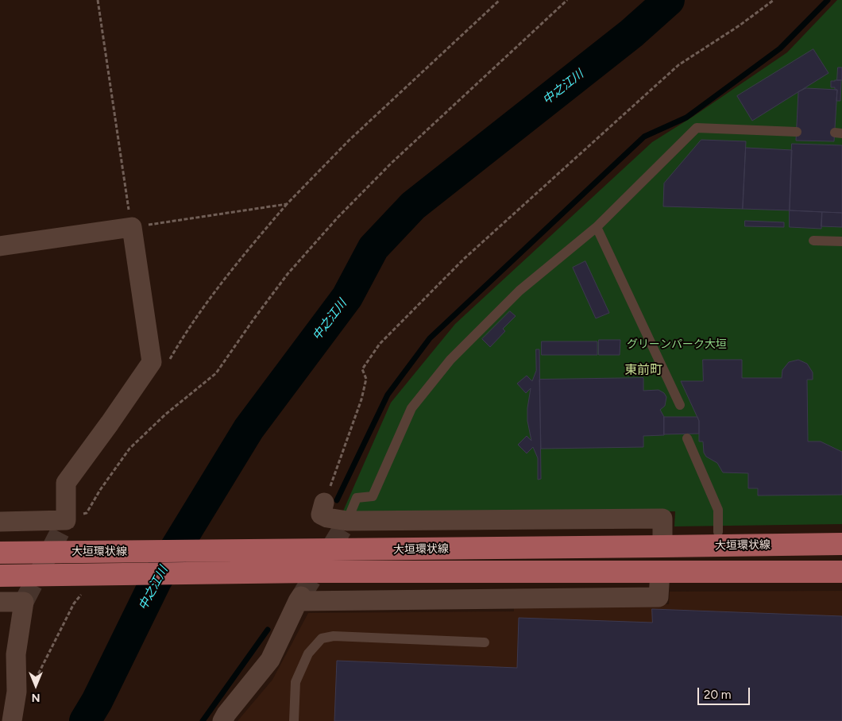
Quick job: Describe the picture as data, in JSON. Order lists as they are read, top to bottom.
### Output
{
  "streets": {
    "main road": ["大垣環状線"]
  },
  "districts": ["東前町"],
  "water": ["中之江川"],
  "parks": ["グリーンパーク大垣"],
  "scale_bar": "20 m",
  "north": "bottom"
}
